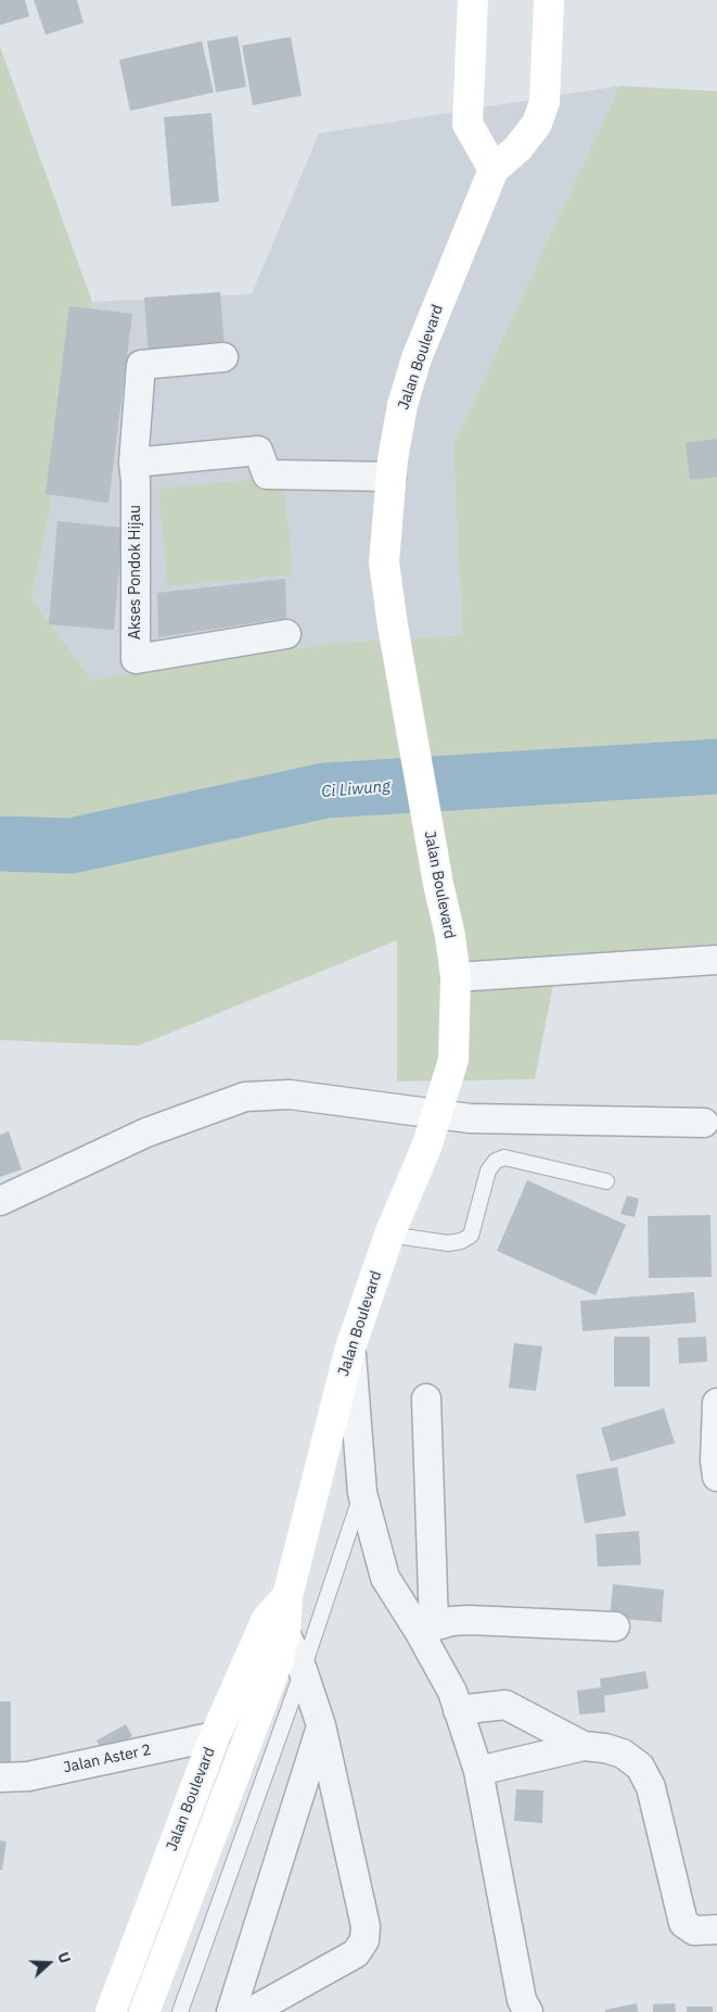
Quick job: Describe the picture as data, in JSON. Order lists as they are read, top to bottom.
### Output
{
  "streets": {
    "main road": ["Jalan Boulevard"],
    "street": ["Akses Pondok Hijau", "Jalan Aster 2"]
  },
  "crossings": [
    ["Jalan Boulevard", "Jalan Aster 2"]
  ],
  "water": ["Ci Liwung"],
  "north": "right"
}
